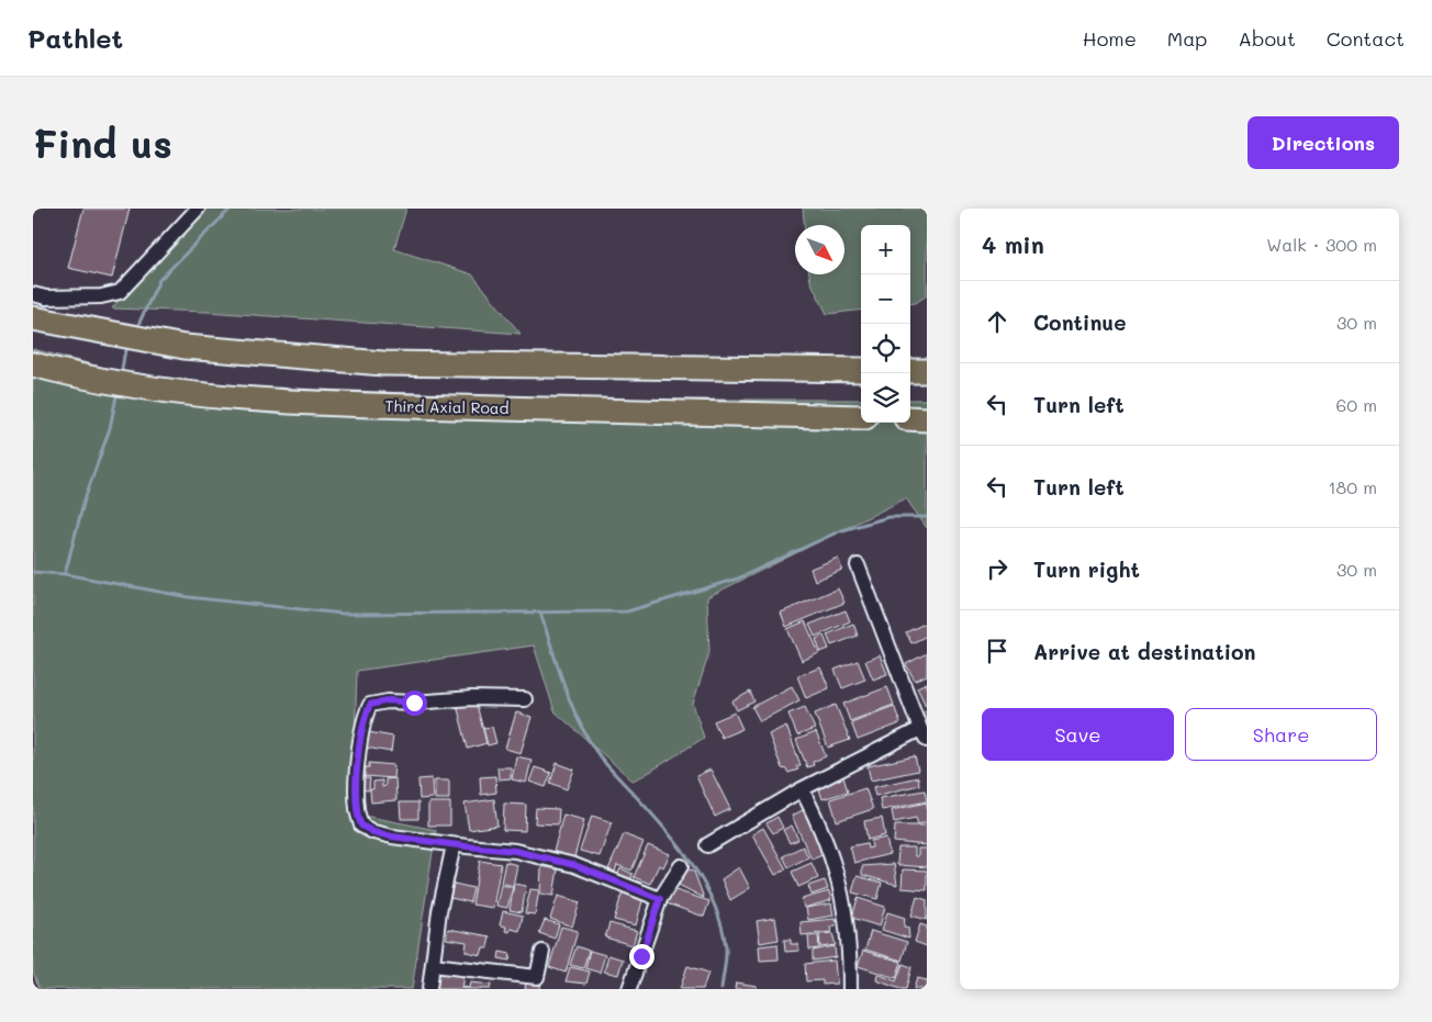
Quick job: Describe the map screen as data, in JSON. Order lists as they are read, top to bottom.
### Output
{
  "streets": {
    "highway": ["Third Axial Road"]
  },
  "north": "bottom right",
  "page": {
    "header": "Pathlet",
    "nav": [
      "Home",
      "Map",
      "About",
      "Contact"
    ],
    "buttons": [
      "Directions",
      ["Save", "Share"]
    ],
    "title": "Find us",
    "heading": ["4 min", "Walk · 300 m"],
    "map_buttons": ["+", "−"],
    "list": [
      ["Continue", "30 m"],
      ["Turn left", "60 m"],
      ["Turn left", "180 m"],
      ["Turn right", "30 m"],
      "Arrive at destination"
    ]
  }
}
